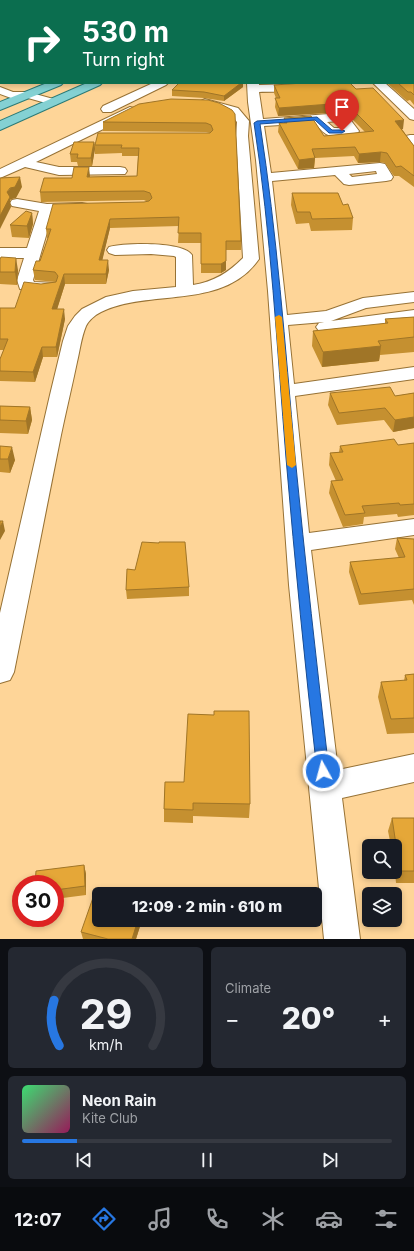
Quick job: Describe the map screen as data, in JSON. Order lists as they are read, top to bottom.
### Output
{
  "page": {
    "turn": ["530 m", "Turn right"],
    "limit": "30",
    "trip": "12:09 · 2 min · 610 m",
    "tile": "Climate",
    "heat": ["−", "20°", "+"],
    "song": ["Neon Rain", "Kite Club"],
    "tabs": "12:07",
    "gauge": ["29", "km/h"]
  }
}
